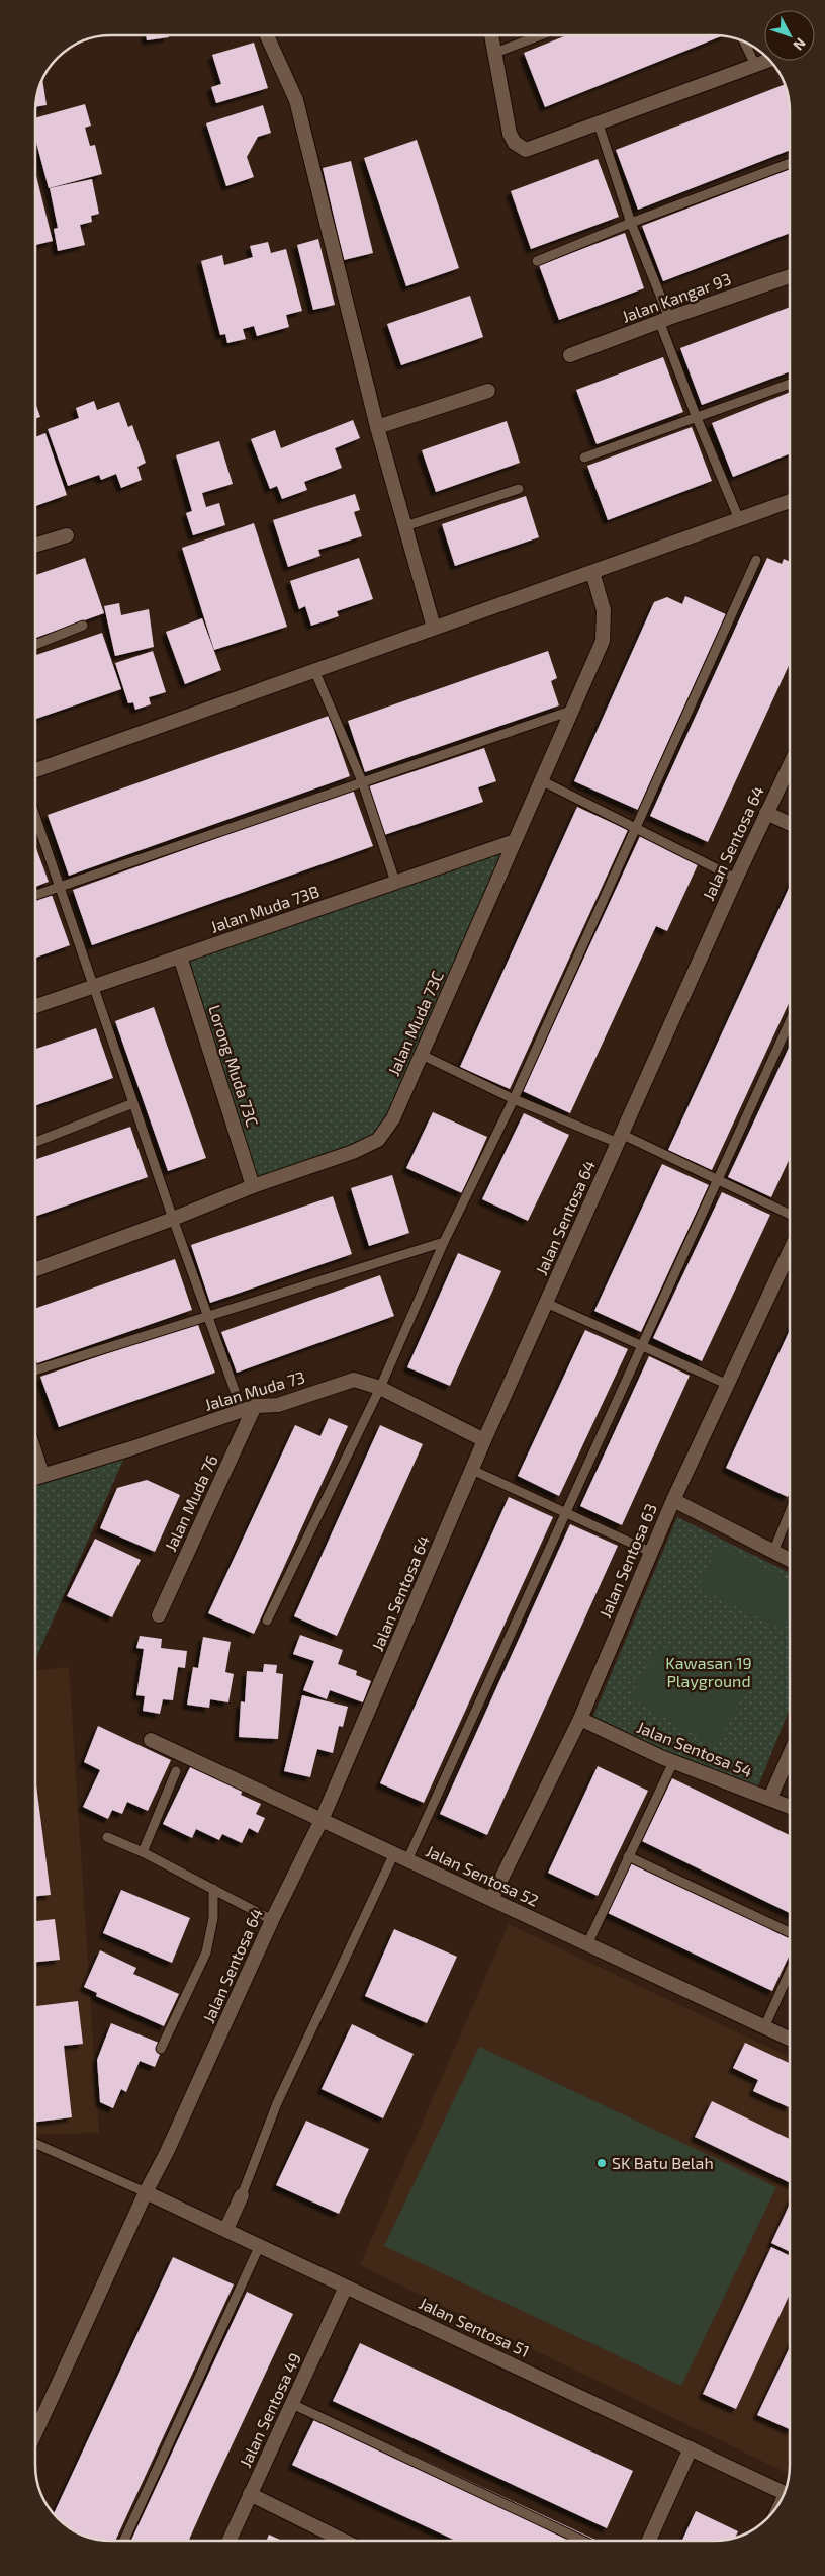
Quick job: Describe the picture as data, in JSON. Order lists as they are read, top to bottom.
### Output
{
  "streets": {
    "street": [
      "Jalan Kangar 93",
      "Jalan Sentosa 64",
      "Jalan Muda 73B",
      "Jalan Muda 73C",
      "Lorong Muda 73C",
      "Jalan Muda 73",
      "Jalan Muda 76",
      "Jalan Sentosa 63",
      "Jalan Sentosa 54",
      "Jalan Sentosa 52",
      "Jalan Sentosa 51",
      "Jalan Sentosa 49"
    ]
  },
  "crossings": [
    ["Jalan Sentosa 64", "Jalan Muda 73"],
    ["Jalan Sentosa 64", "Jalan Sentosa 52"],
    ["Jalan Sentosa 64", "Jalan Sentosa 51"],
    ["Jalan Muda 73B", "Jalan Muda 73C"],
    ["Jalan Muda 73B", "Lorong Muda 73C"],
    ["Jalan Muda 73C", "Lorong Muda 73C"],
    ["Jalan Muda 73", "Jalan Muda 76"],
    ["Jalan Sentosa 63", "Jalan Sentosa 54"],
    ["Jalan Sentosa 63", "Jalan Sentosa 52"],
    ["Jalan Sentosa 51", "Jalan Sentosa 49"]
  ],
  "parks": ["Kawasan 19 Playground"],
  "places": ["SK Batu Belah"],
  "north": "bottom right"
}
